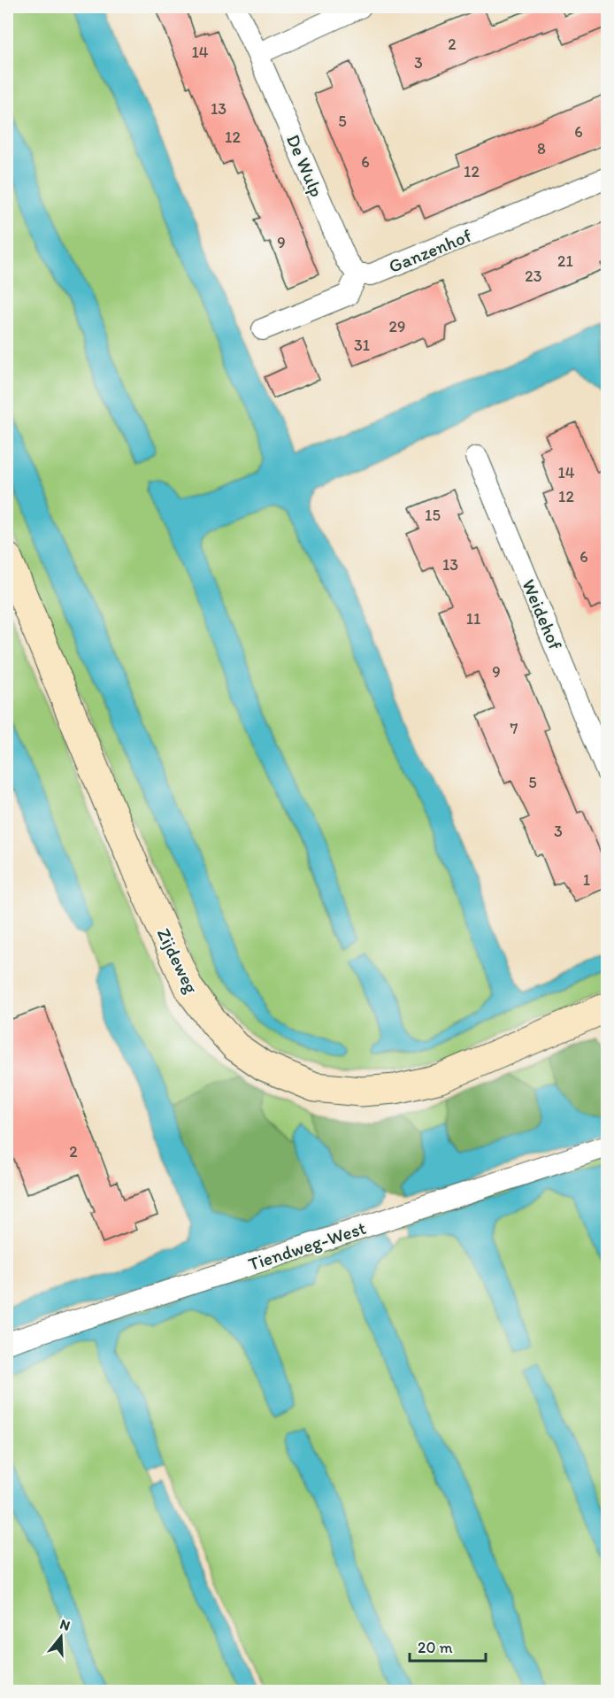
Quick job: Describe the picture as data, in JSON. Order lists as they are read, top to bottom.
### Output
{
  "streets": {
    "main road": ["Zijdeweg"],
    "street": [
      "De Wulp",
      "Ganzenhof",
      "Weidehof",
      "Tiendweg-West"
    ]
  },
  "crossings": [
    ["De Wulp", "Ganzenhof"]
  ],
  "house_numbers": [
    "2",
    "14",
    "3",
    "13",
    "5",
    "6",
    "12",
    "8",
    "6",
    "12",
    "9",
    "21",
    "23",
    "29",
    "31",
    "14",
    "12",
    "15",
    "6",
    "13",
    "11",
    "9",
    "7",
    "5",
    "3",
    "1",
    "2"
  ],
  "scale_bar": "20 m",
  "north": "top"
}
